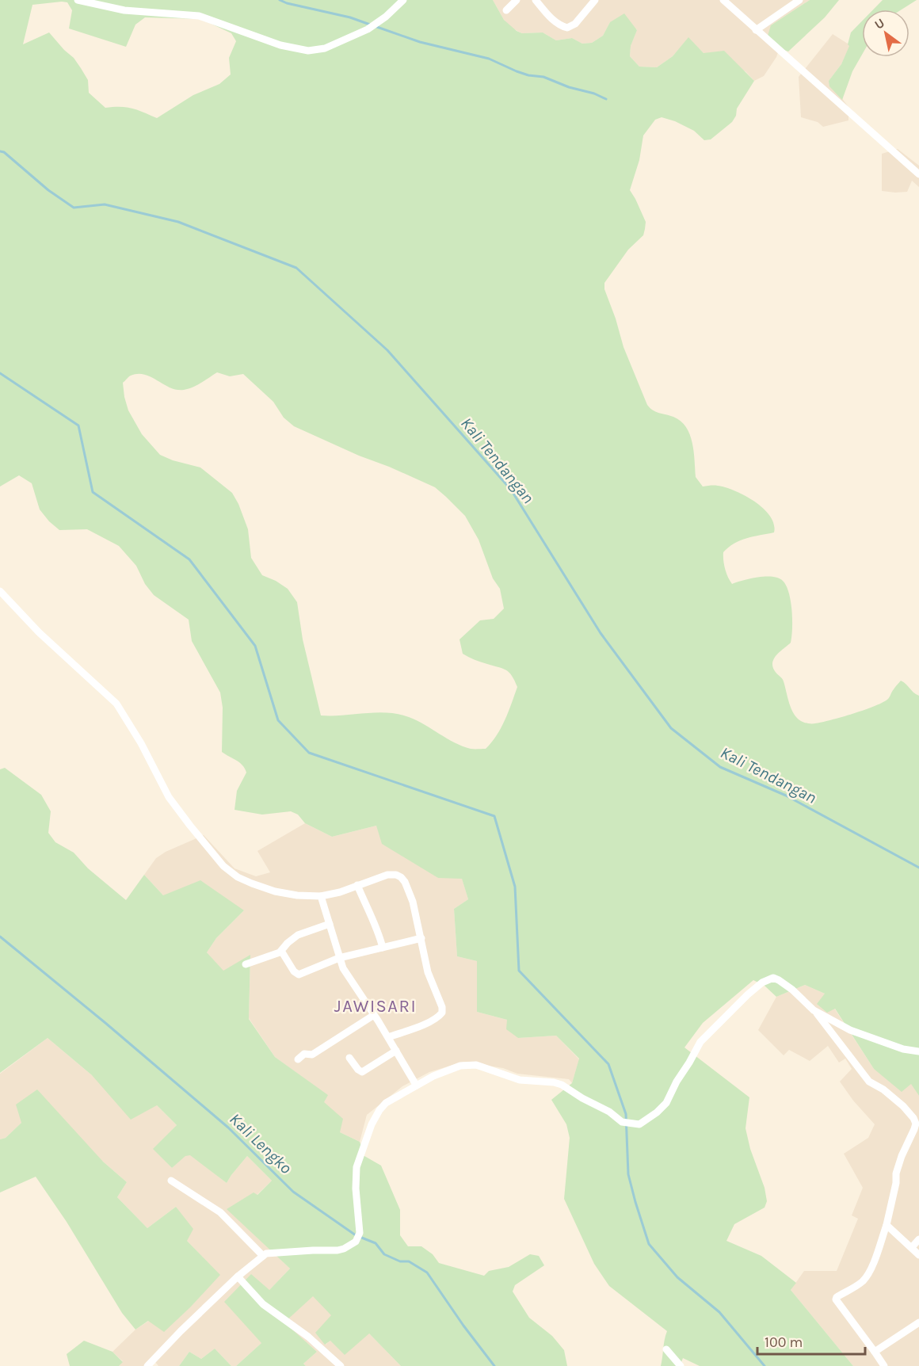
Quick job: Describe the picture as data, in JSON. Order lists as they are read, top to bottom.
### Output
{
  "districts": ["JAWISARI"],
  "water": ["Kali Tendangan", "Kali Lengko"],
  "scale_bar": "100 m",
  "north": "top left"
}
